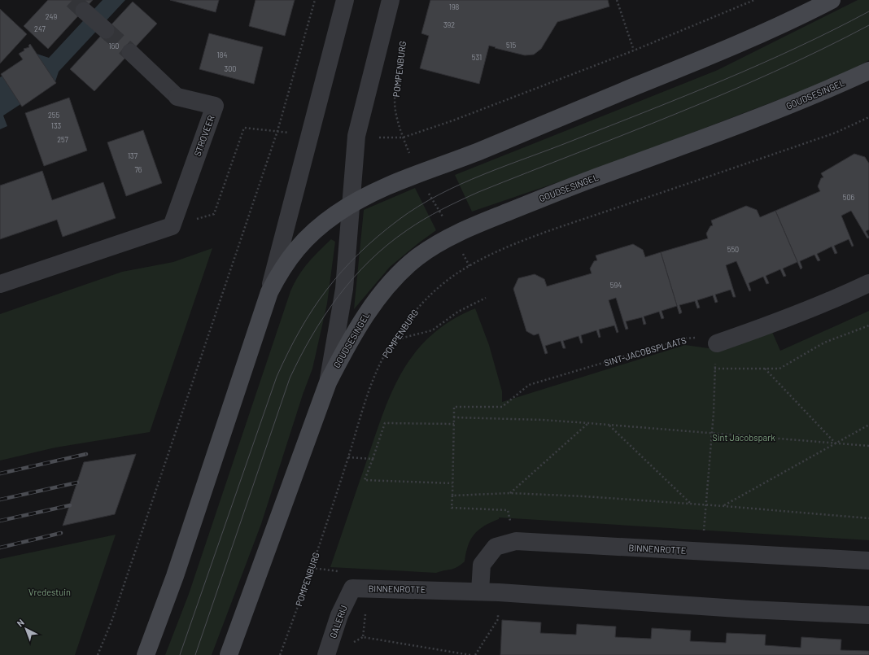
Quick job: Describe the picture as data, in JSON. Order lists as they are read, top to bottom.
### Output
{
  "streets": {
    "main road": ["GOUDSESINGEL"],
    "street": ["STROVEER", "BINNENROTTE", "GALERIJ"],
    "path": ["POMPENBURG", "SINT-JACOBSPLAATS"]
  },
  "crossings": [
    ["POMPENBURG", "GOUDSESINGEL"],
    ["BINNENROTTE", "GALERIJ"]
  ],
  "parks": ["Sint Jacobspark", "Vredestuin"],
  "house_numbers": [
    "198",
    "249",
    "392",
    "247",
    "515",
    "160",
    "184",
    "531",
    "300",
    "255",
    "133",
    "257",
    "137",
    "76",
    "506",
    "550",
    "594"
  ],
  "north": "top left"
}
